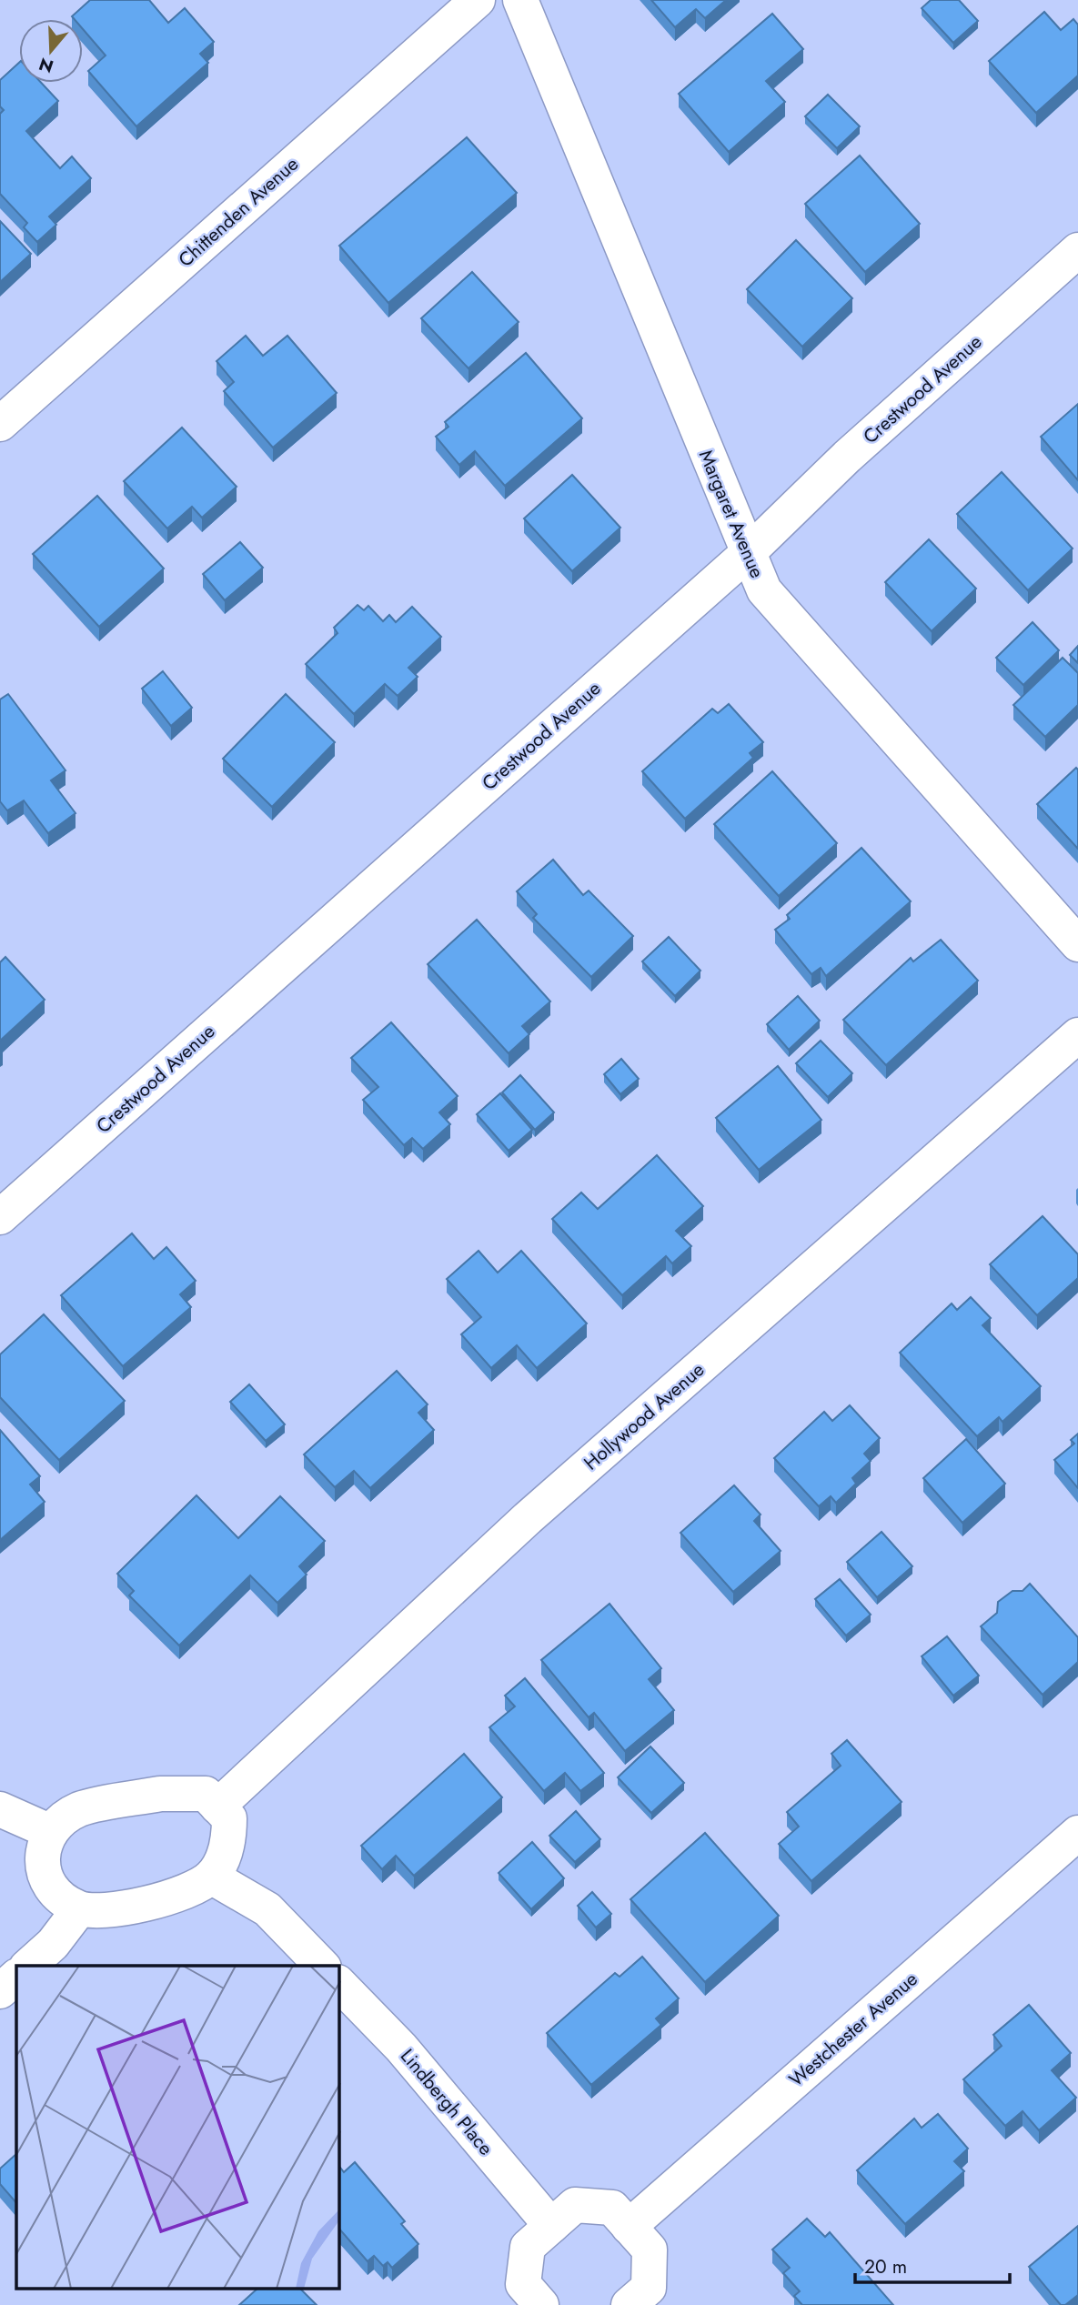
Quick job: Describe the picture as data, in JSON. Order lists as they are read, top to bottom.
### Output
{
  "streets": {
    "street": [
      "Chittenden Avenue",
      "Crestwood Avenue",
      "Margaret Avenue",
      "Hollywood Avenue",
      "Westchester Avenue",
      "Lindbergh Place"
    ]
  },
  "crossings": [
    ["Crestwood Avenue", "Margaret Avenue"]
  ],
  "scale_bar": "20 m",
  "north": "bottom"
}
